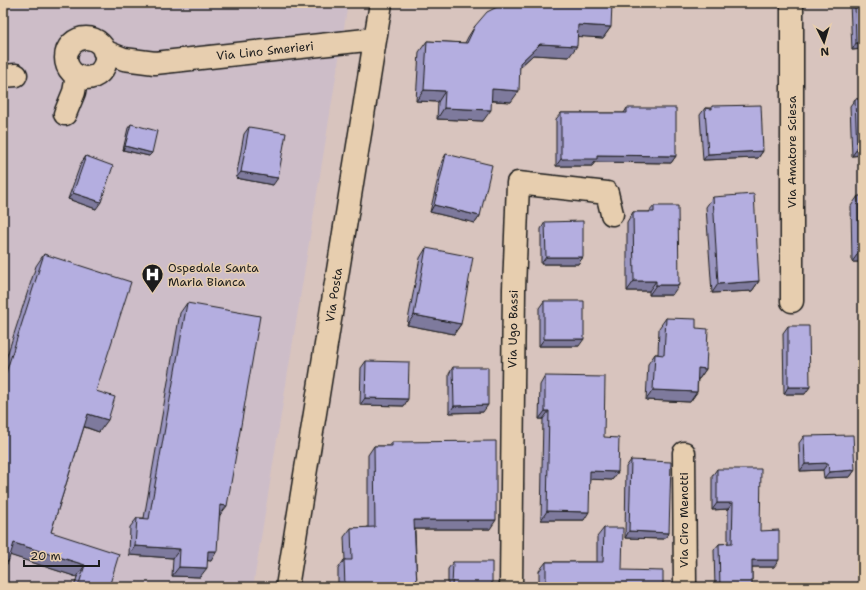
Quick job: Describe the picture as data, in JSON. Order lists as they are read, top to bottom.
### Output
{
  "streets": {
    "street": [
      "Via Lino Smerieri",
      "Via Amatore Sciesa",
      "Via Posta",
      "Via Ugo Bassi",
      "Via Ciro Menotti"
    ]
  },
  "crossings": [
    ["Via Lino Smerieri", "Via Posta"]
  ],
  "places": {
    "hospital": ["Ospedale Santa Maria Bianca"]
  },
  "scale_bar": "20 m",
  "north": "bottom"
}
